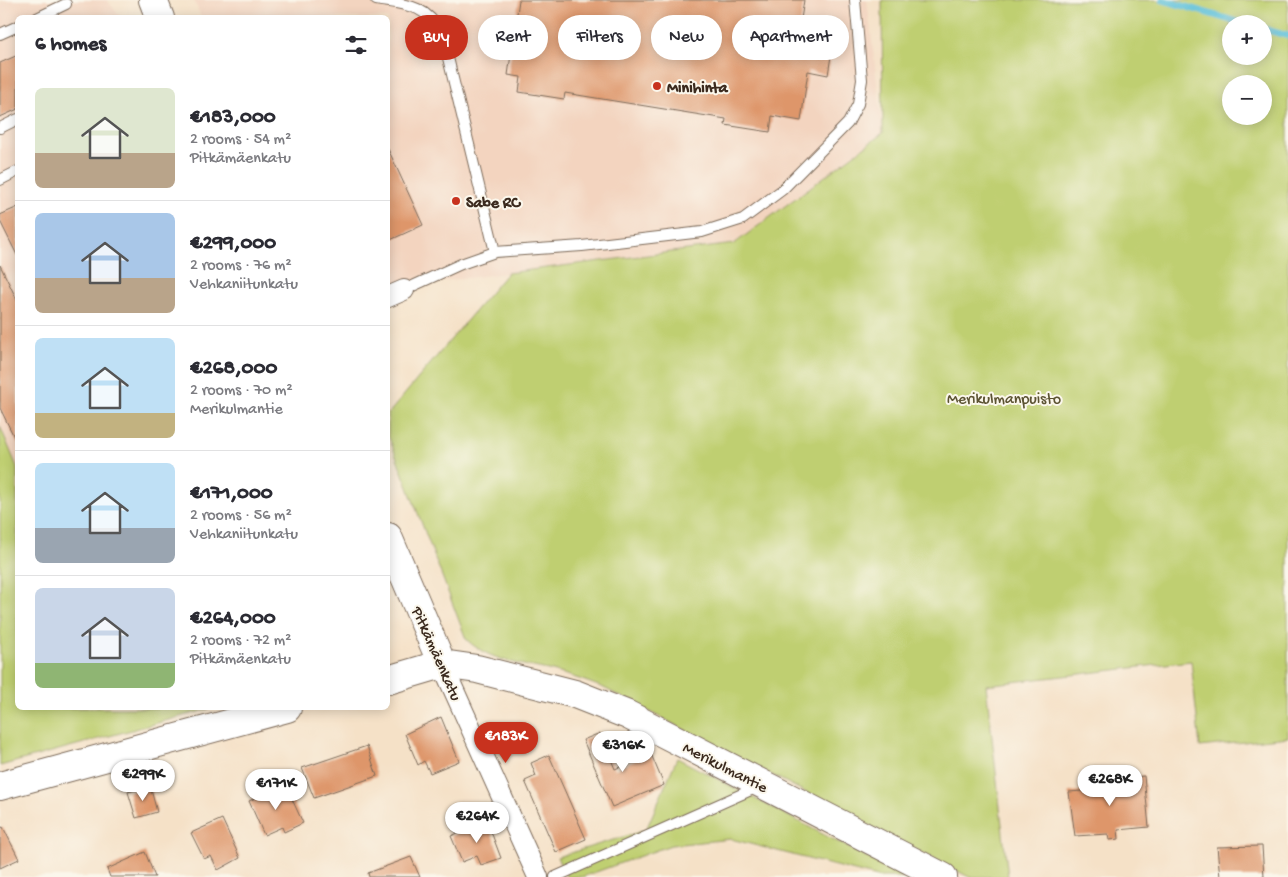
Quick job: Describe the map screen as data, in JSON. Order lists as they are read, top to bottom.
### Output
{
  "streets": {
    "street": ["Pitkämäenkatu", "Merikulmantie"]
  },
  "crossings": [
    ["Pitkämäenkatu", "Merikulmantie"]
  ],
  "parks": ["Merikulmanpuisto"],
  "places": ["Minihinta", "Sabe RC"],
  "page": {
    "map_buttons": ["+", "−"],
    "chip": [
      "Buy",
      "Rent",
      "Filters",
      "New",
      "Apartment"
    ],
    "heading": "6 homes",
    "list": [
      {
        "name": "€183,000",
        "note": "2 rooms · 54 m² · Pitkämäenkatu"
      },
      {
        "name": "€299,000",
        "note": "2 rooms · 76 m² · Vehkaniitunkatu"
      },
      {
        "name": "€268,000",
        "note": "2 rooms · 70 m² · Merikulmantie"
      },
      {
        "name": "€171,000",
        "note": "2 rooms · 56 m² · Vehkaniitunkatu"
      },
      {
        "name": "€264,000",
        "note": "2 rooms · 72 m² · Pitkämäenkatu"
      }
    ],
    "price": [
      "€183K",
      "€316K",
      "€299K",
      "€268K",
      "€171K",
      "€264K"
    ]
  }
}
